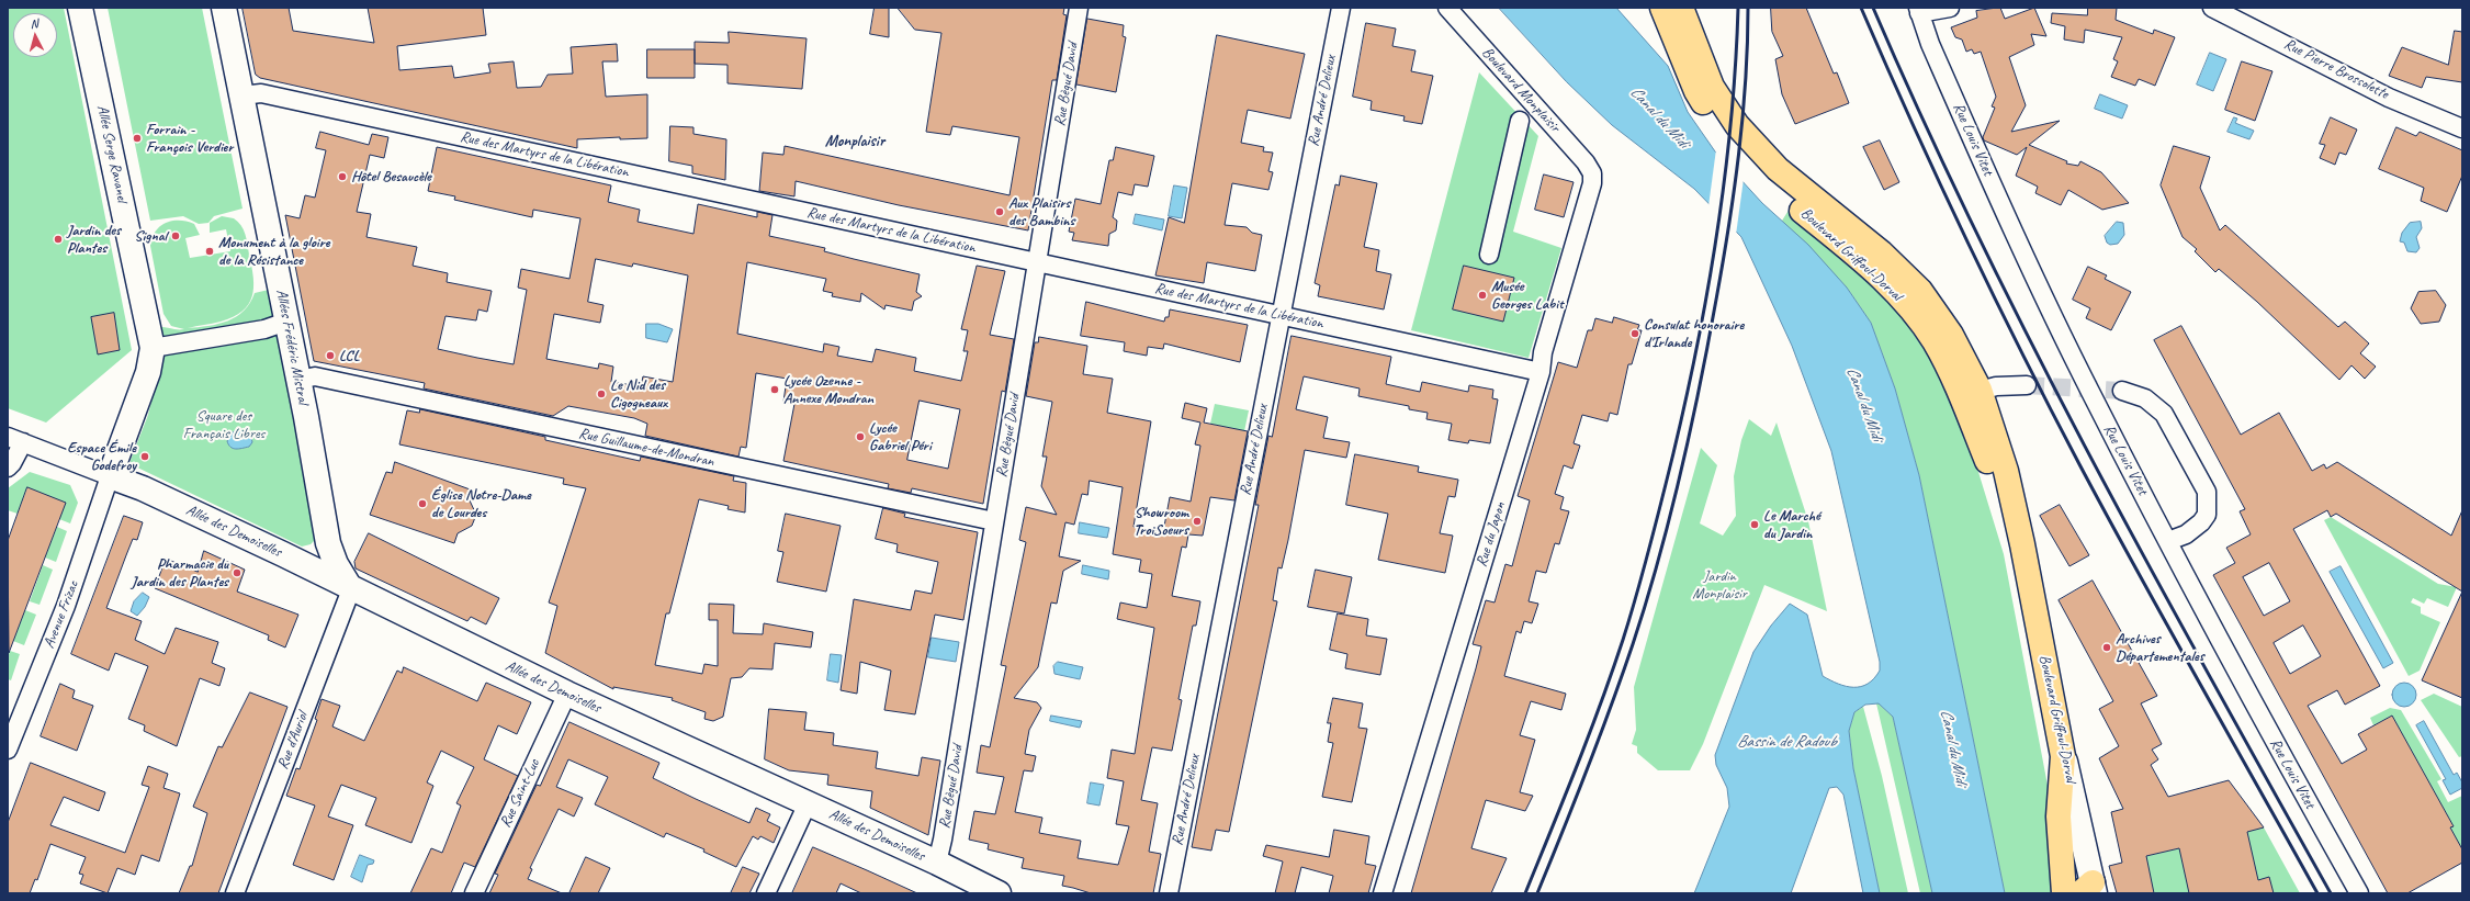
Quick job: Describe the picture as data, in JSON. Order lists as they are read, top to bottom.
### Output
{
  "streets": {
    "main road": [
      "Allée Serge Ravanel",
      "Boulevard Griffoul-Dorval",
      "Allées Frédéric Mistral",
      "Allée des Demoiselles"
    ],
    "street": [
      "Rue Pierre Brossolette",
      "Rue Bègué David",
      "Boulevard Monplaisir",
      "Rue André Delieux",
      "Rue Louis Vitet",
      "Rue des Martyrs de la Libération",
      "Rue Guillaume-de-Mondran",
      "Rue du Japon",
      "Avenue Frizac",
      "Rue d'Auriol",
      "Rue Saint-Luc"
    ]
  },
  "crossings": [
    ["Rue Bègué David", "Rue des Martyrs de la Libération"],
    ["Rue Bègué David", "Rue Guillaume-de-Mondran"],
    ["Rue Bègué David", "Allée des Demoiselles"],
    ["Boulevard Monplaisir", "Rue du Japon"],
    ["Rue André Delieux", "Rue des Martyrs de la Libération"],
    ["Allée Serge Ravanel", "Allée des Demoiselles"],
    ["Allée Serge Ravanel", "Avenue Frizac"],
    ["Rue des Martyrs de la Libération", "Allées Frédéric Mistral"],
    ["Rue des Martyrs de la Libération", "Rue du Japon"],
    ["Allées Frédéric Mistral", "Rue Guillaume-de-Mondran"],
    ["Allées Frédéric Mistral", "Allée des Demoiselles"],
    ["Allées Frédéric Mistral", "Rue d'Auriol"],
    ["Allée des Demoiselles", "Avenue Frizac"],
    ["Allée des Demoiselles", "Rue d'Auriol"],
    ["Allée des Demoiselles", "Rue Saint-Luc"]
  ],
  "districts": ["Monplaisir"],
  "water": ["Canal du Midi", "Bassin de Radoub"],
  "parks": ["Square des Français Libres", "Jardin Monplaisir"],
  "places": [
    "Forrain - François Verdier",
    "Hôtel Besaucèle",
    "Aux Plaisirs des Bambins",
    "Signal",
    "Jardin des Plantes",
    "Monument à la gloire de la Résistance",
    "Musée Georges Labit",
    "Consulat honoraire d'Irlande",
    "LCL",
    "Lycée Ozenne - Annexe Mondran",
    "Le Nid des Cigogneaux",
    "Lycée Gabriel Péri",
    "Espace Émile Godefroy",
    "Église Notre-Dame de Lourdes",
    "Showroom TroiSoeurs",
    "Le Marché du Jardin",
    "Pharmacie du Jardin des Plantes",
    "Archives Départementales"
  ],
  "north": "top"
}
